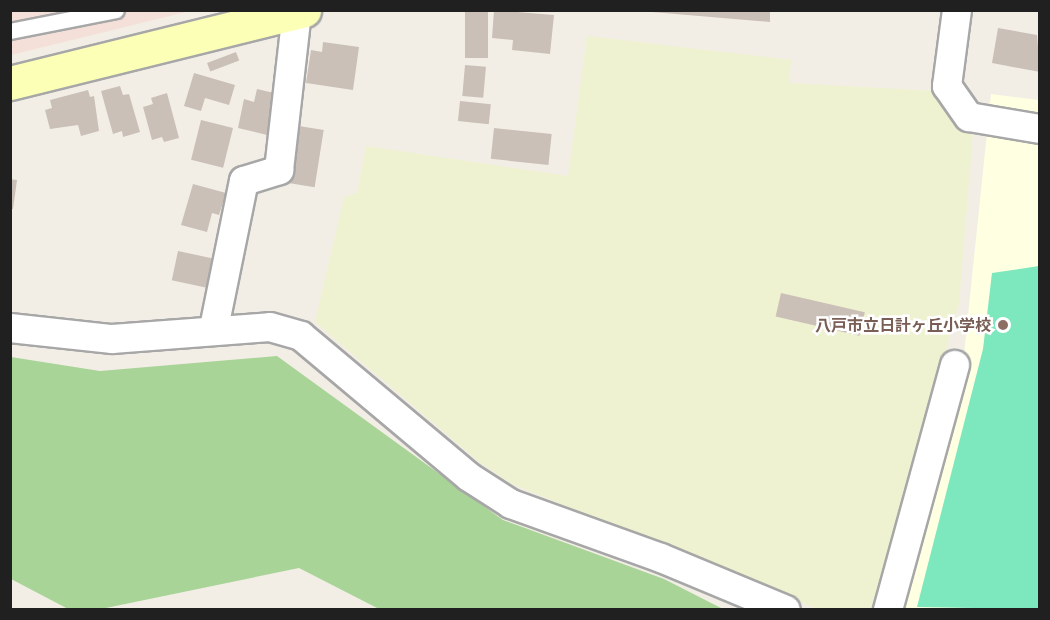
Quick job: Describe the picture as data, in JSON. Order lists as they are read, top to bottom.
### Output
{
  "places": ["八戸市立日計ヶ丘小学校"]
}
